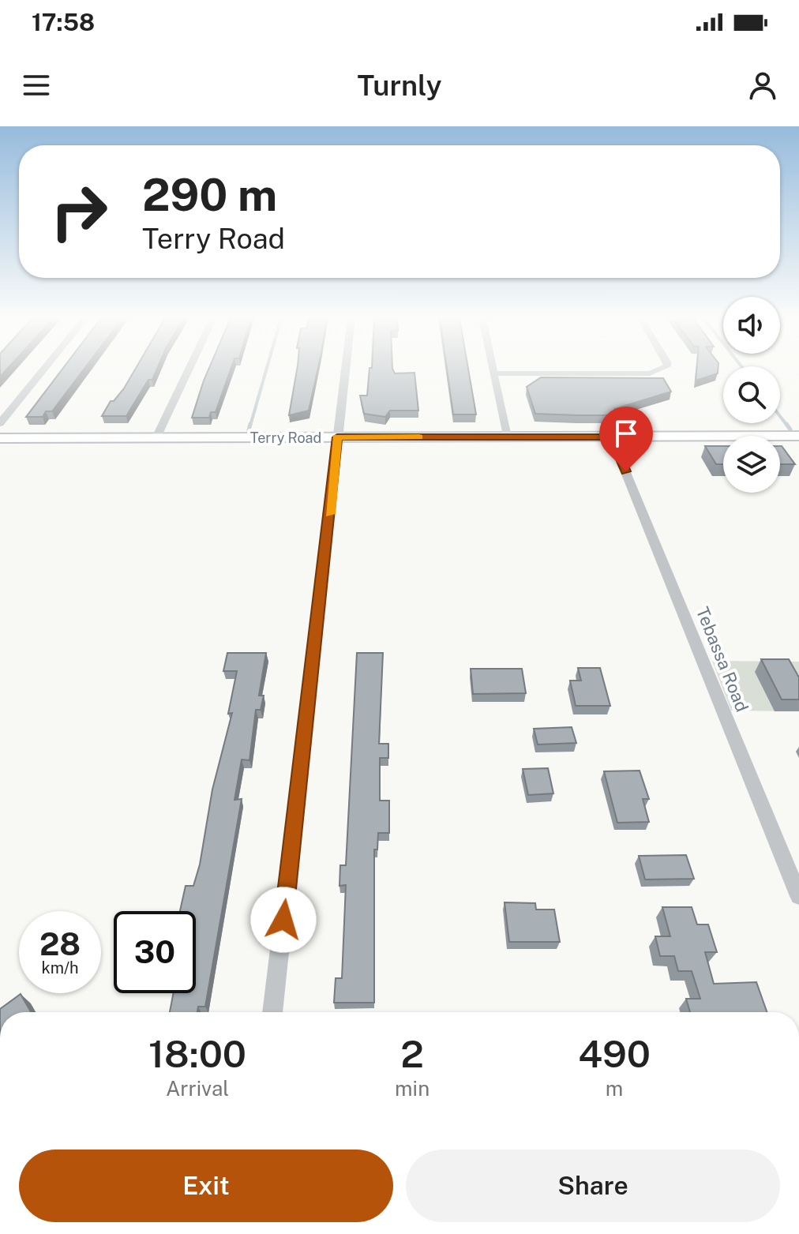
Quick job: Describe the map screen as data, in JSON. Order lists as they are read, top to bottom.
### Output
{
  "streets": {
    "street": ["Terry Road", "Tebassa Road"]
  },
  "crossings": [
    ["Terry Road", "Tebassa Road"]
  ],
  "page": {
    "status": "17:58",
    "header": "Turnly",
    "turn": ["290 m", "Terry Road"],
    "speed": "28 km/h",
    "limit": "30",
    "eta": [
      "18:00",
      "Arrival",
      "2",
      "min",
      "490",
      "m"
    ],
    "buttons": ["Exit", "Share"]
  }
}
